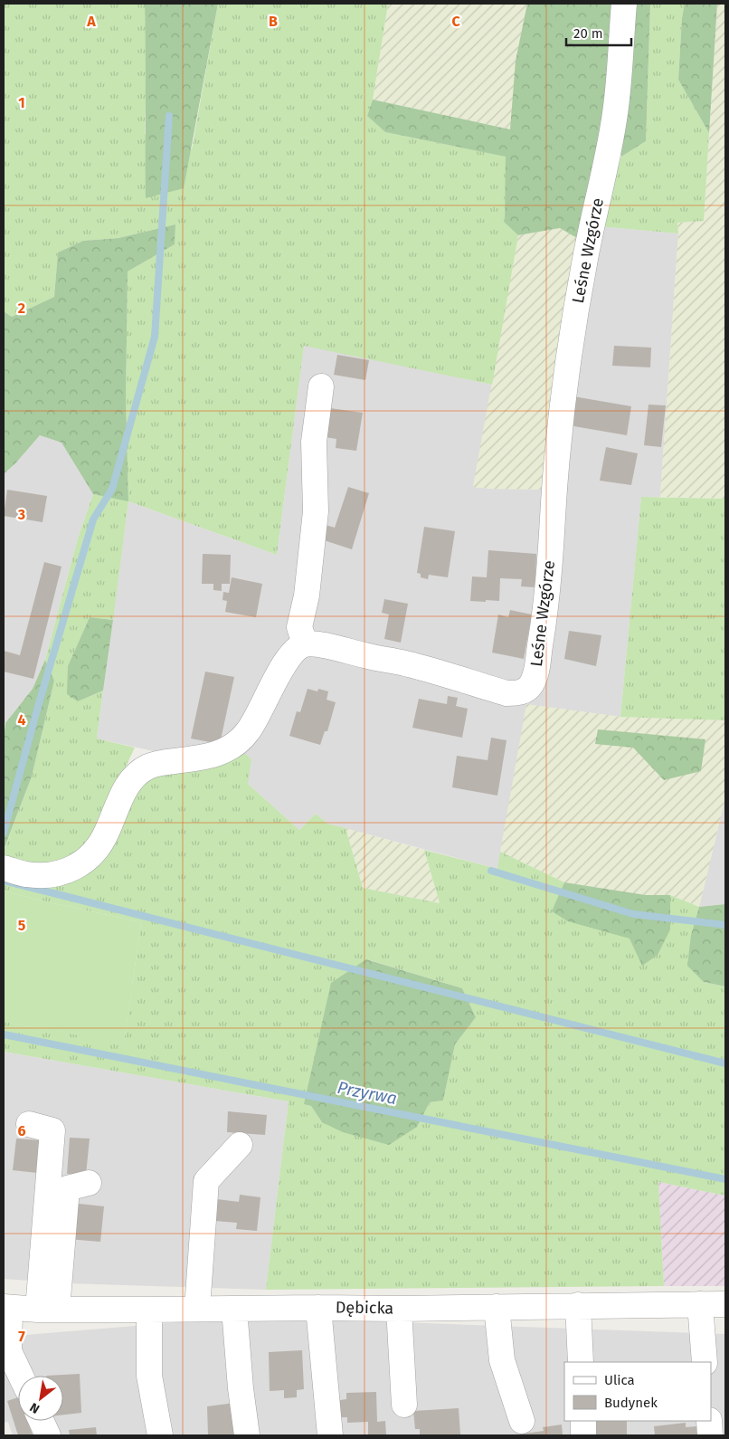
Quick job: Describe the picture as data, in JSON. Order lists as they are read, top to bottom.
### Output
{
  "streets": {
    "street": ["Leśne Wzgórze", "Dębicka"]
  },
  "water": ["Przyrwa"],
  "legend": ["Ulica", "Budynek"],
  "scale_bar": "20 m",
  "north": "bottom left",
  "grid": {
    "columns": ["A", "B", "C"],
    "rows": [
      "1",
      "2",
      "3",
      "4",
      "5",
      "6",
      "7"
    ]
  }
}
